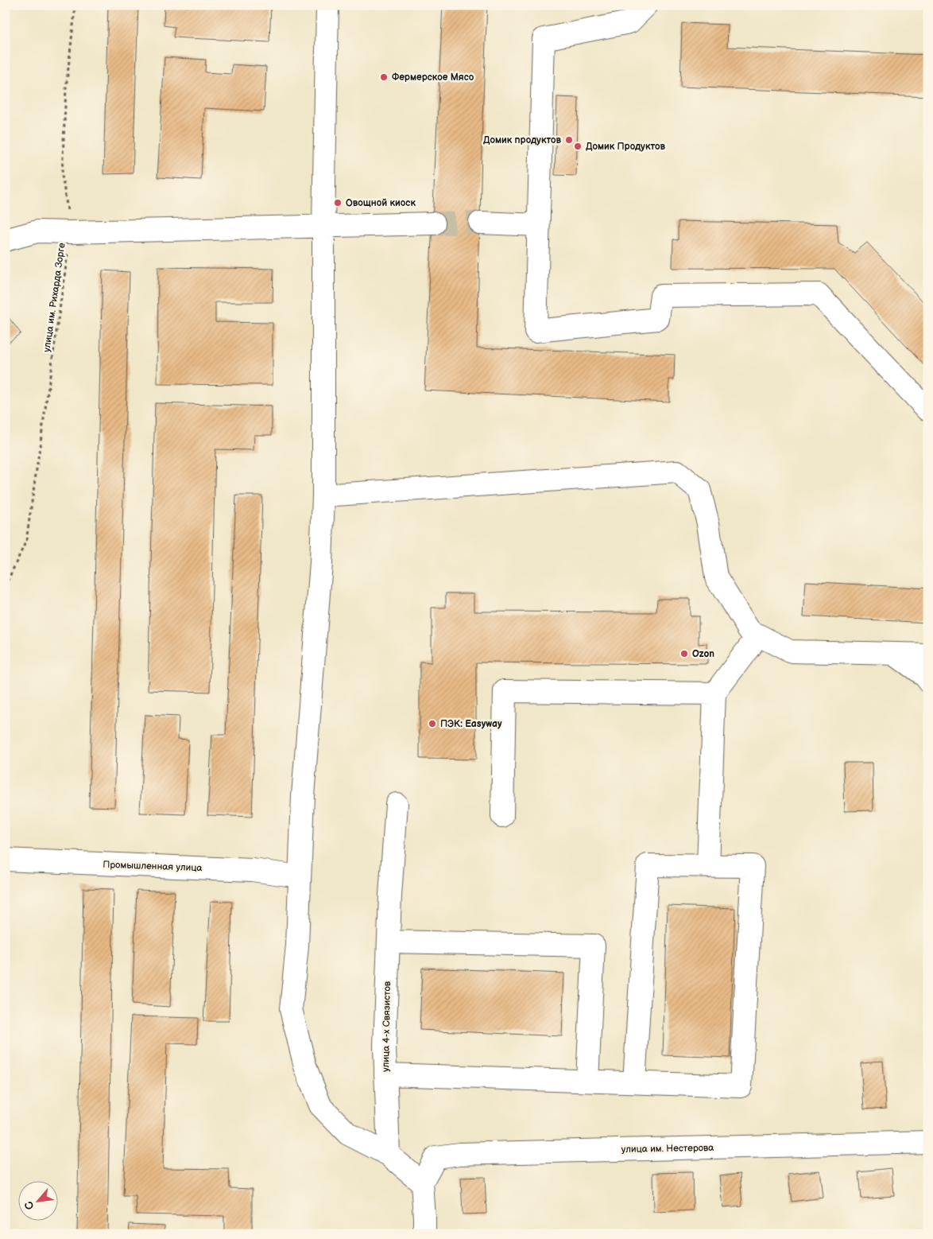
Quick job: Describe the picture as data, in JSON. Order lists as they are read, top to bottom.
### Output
{
  "streets": {
    "street": ["Промышленная улица", "улица 4-х Связистов", "улица им. Нестерова"],
    "path": ["улица им. Рихарда Зорге"]
  },
  "places": [
    "Фермерское Мясо",
    "Домик продуктов",
    "Домик Продуктов",
    "Овощной киоск",
    "Ozon",
    "ПЭК: Easyway"
  ],
  "north": "bottom left"
}
